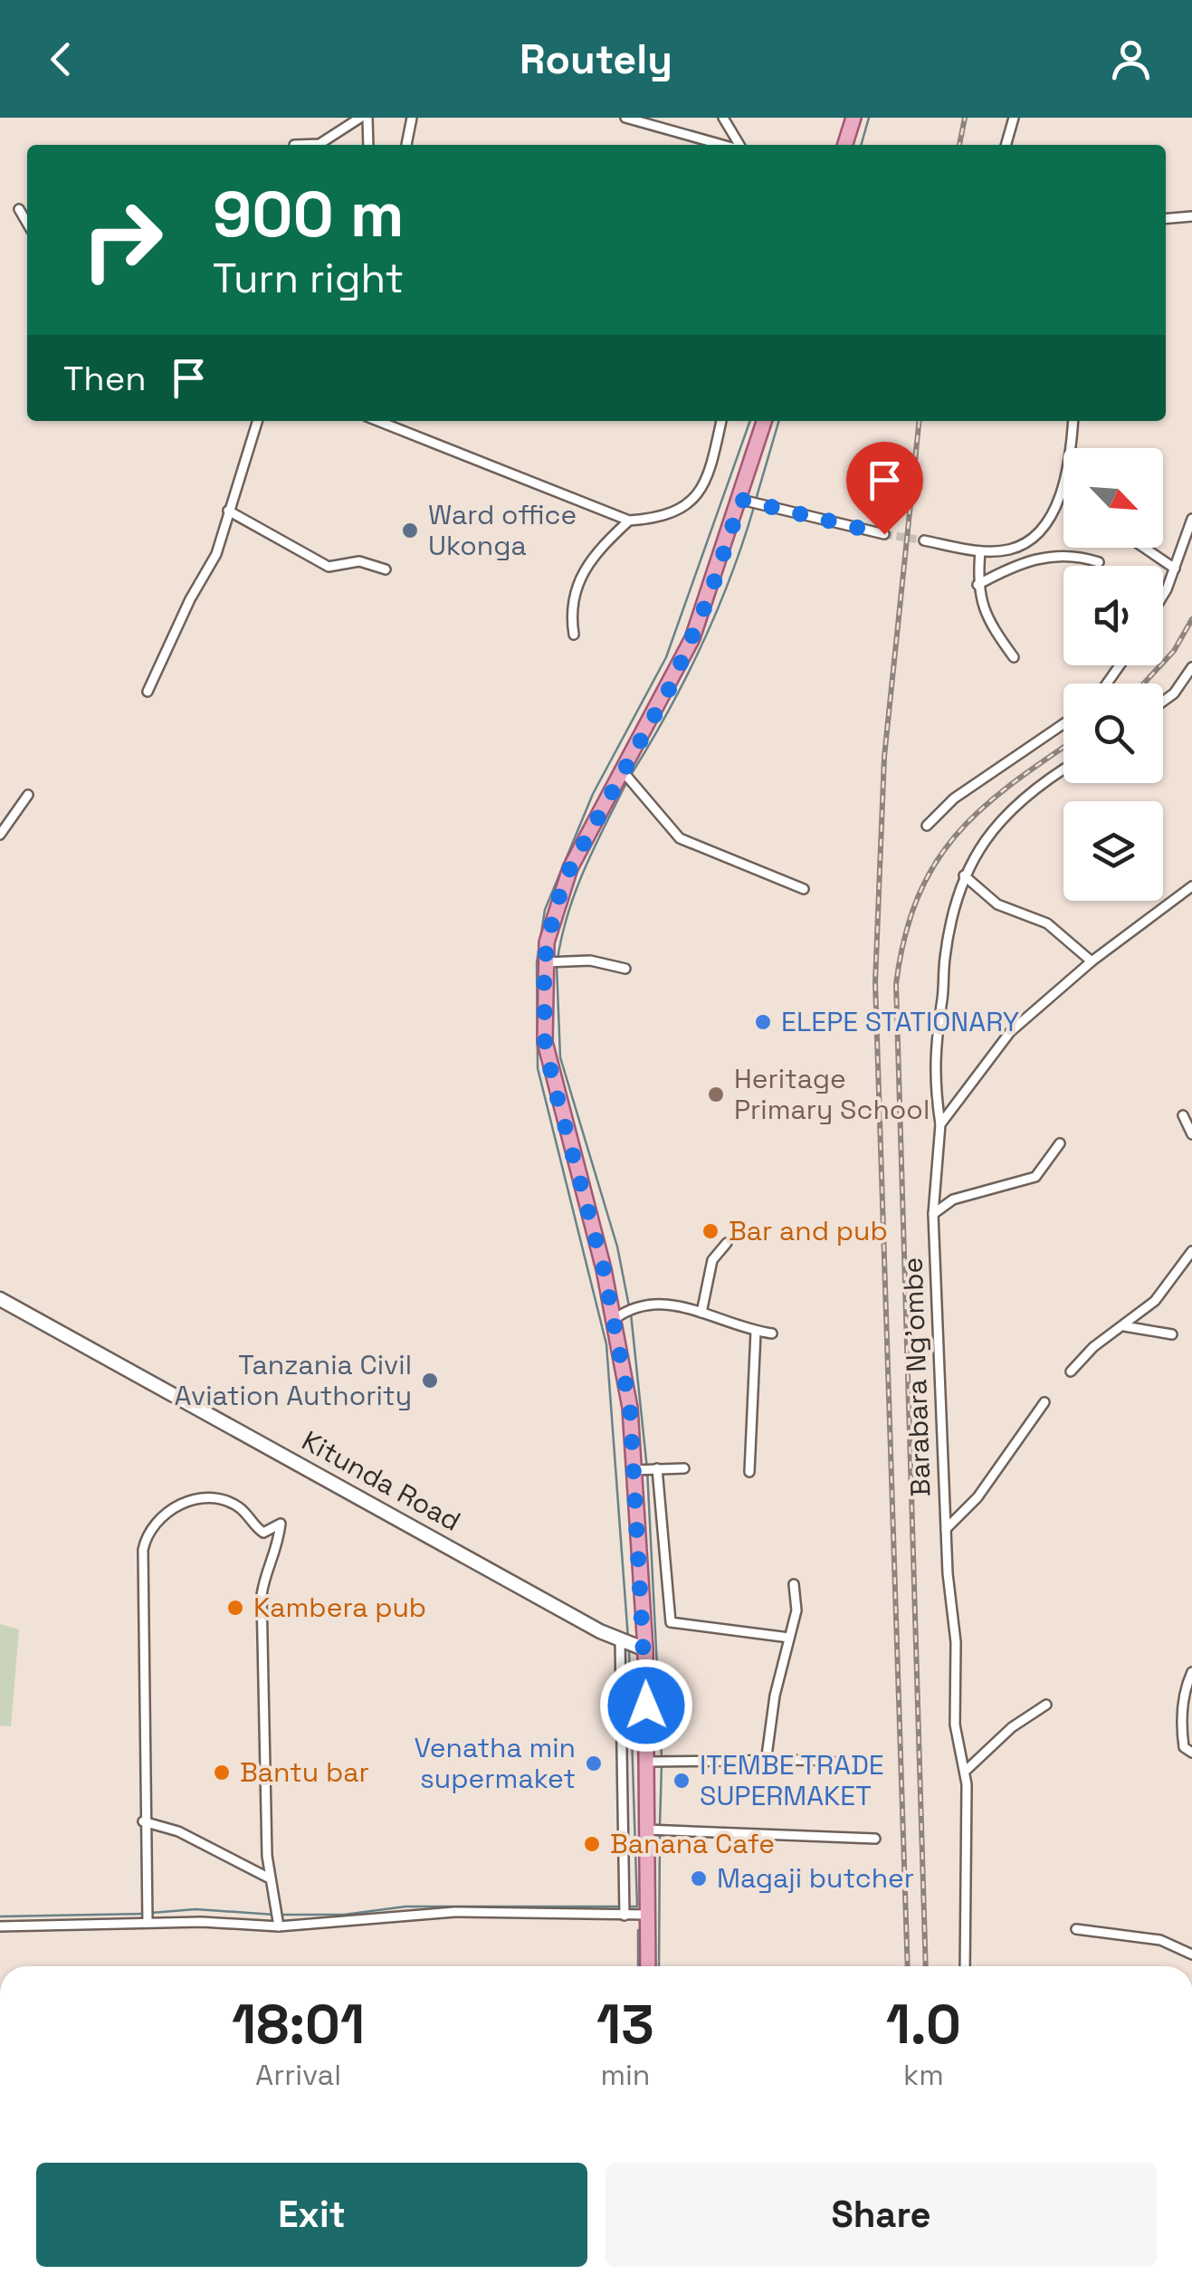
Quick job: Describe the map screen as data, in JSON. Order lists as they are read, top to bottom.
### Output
{
  "streets": {
    "street": ["Barabara Ng'ombe", "Kitunda Road"]
  },
  "places": [
    "Ward office Ukonga",
    "ELEPE STATIONARY",
    "Heritage Primary School",
    "Bar and pub",
    "Tanzania Civil Aviation Authority",
    "Kambera pub",
    "Venatha min supermaket",
    "Bantu bar",
    "ITEMBE TRADE SUPERMAKET",
    "Banana Cafe",
    "Magaji butcher"
  ],
  "north": "bottom right",
  "page": {
    "header": "Routely",
    "turn": ["900 m", "Turn right"],
    "then": "Then",
    "eta": [
      "18:01",
      "Arrival",
      "13",
      "min",
      "1.0",
      "km"
    ],
    "buttons": ["Exit", "Share"]
  }
}
